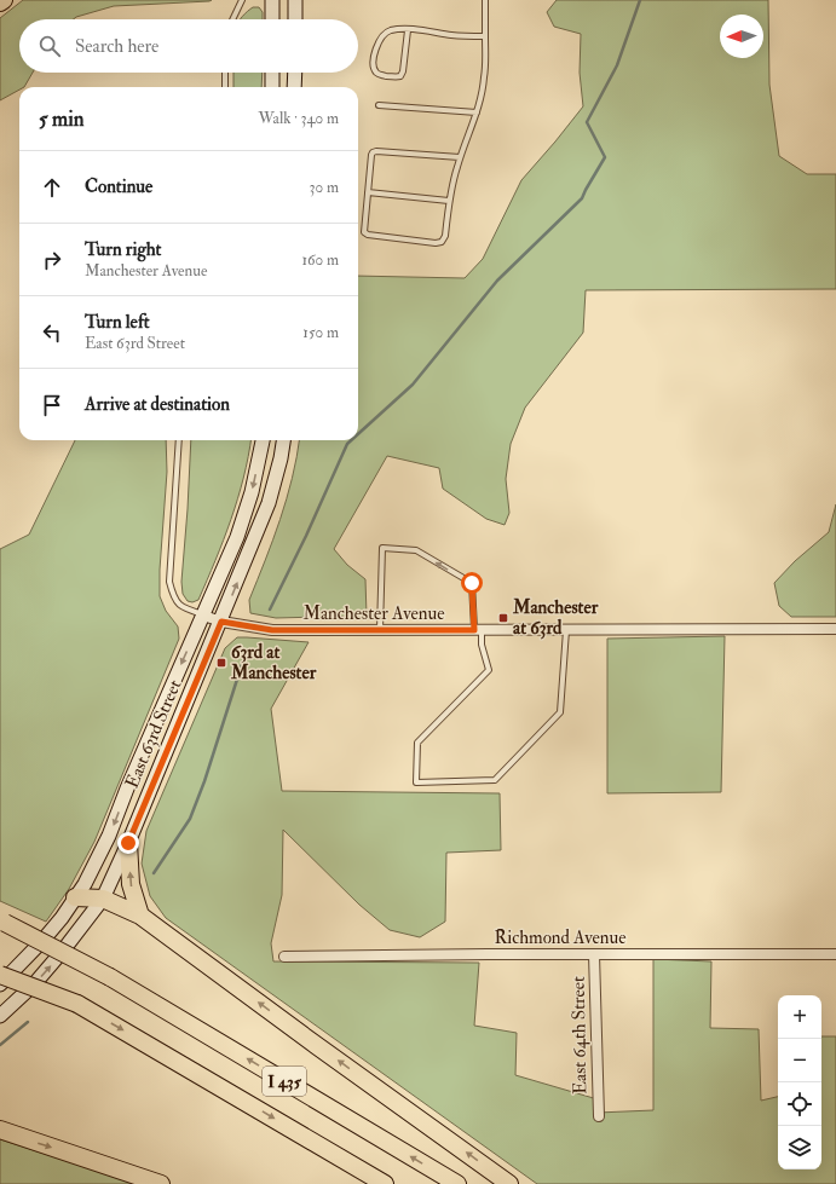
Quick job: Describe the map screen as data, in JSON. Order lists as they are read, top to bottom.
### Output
{
  "streets": {
    "highway": ["I 435"],
    "main road": ["East 63rd Street"],
    "street": ["Manchester Avenue", "Richmond Avenue", "East 64th Street"]
  },
  "crossings": [
    ["Manchester Avenue", "East 63rd Street"],
    ["Richmond Avenue", "East 64th Street"]
  ],
  "places": {
    "transit": ["Manchester at 63rd", "63rd at Manchester"]
  },
  "north": "left",
  "page": {
    "search": "Search here",
    "heading": ["5 min", "Walk · 340 m"],
    "list": [
      ["Continue", "30 m"],
      ["Turn right", "Manchester Avenue", "160 m"],
      ["Turn left", "East 63rd Street", "150 m"],
      "Arrive at destination"
    ],
    "map_buttons": ["+", "−"]
  }
}
